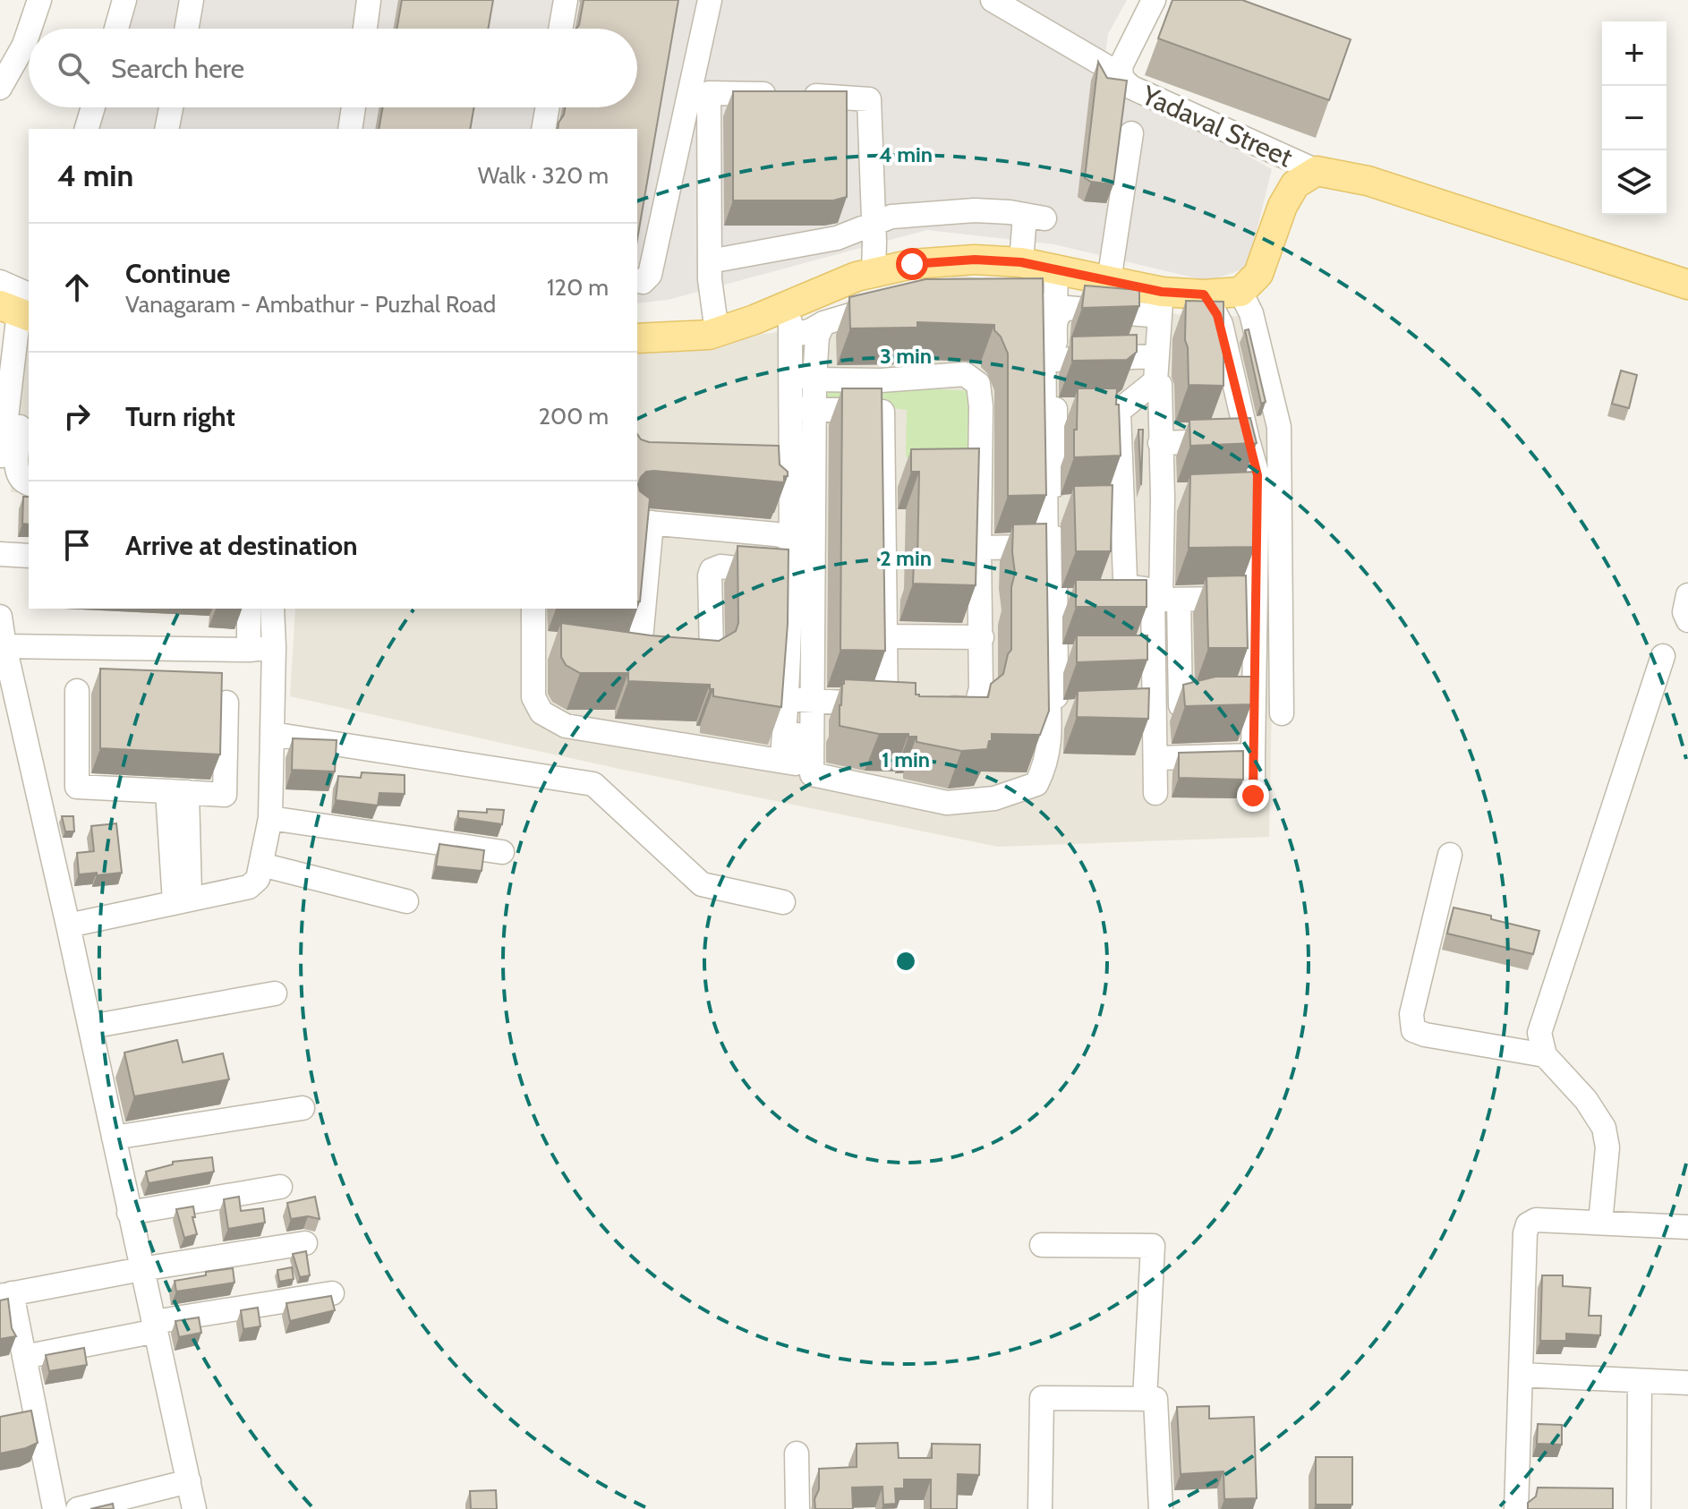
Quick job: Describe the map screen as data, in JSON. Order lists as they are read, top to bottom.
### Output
{
  "streets": {
    "street": ["Yadaval Street"]
  },
  "page": {
    "map_buttons": ["+", "−"],
    "search": "Search here",
    "heading": ["4 min", "Walk · 320 m"],
    "list": [
      ["Continue", "Vanagaram - Ambathur - Puzhal Road", "120 m"],
      ["Turn right", "200 m"],
      "Arrive at destination"
    ]
  },
  "rings": [
    "4 min",
    "3 min",
    "2 min",
    "1 min"
  ]
}
